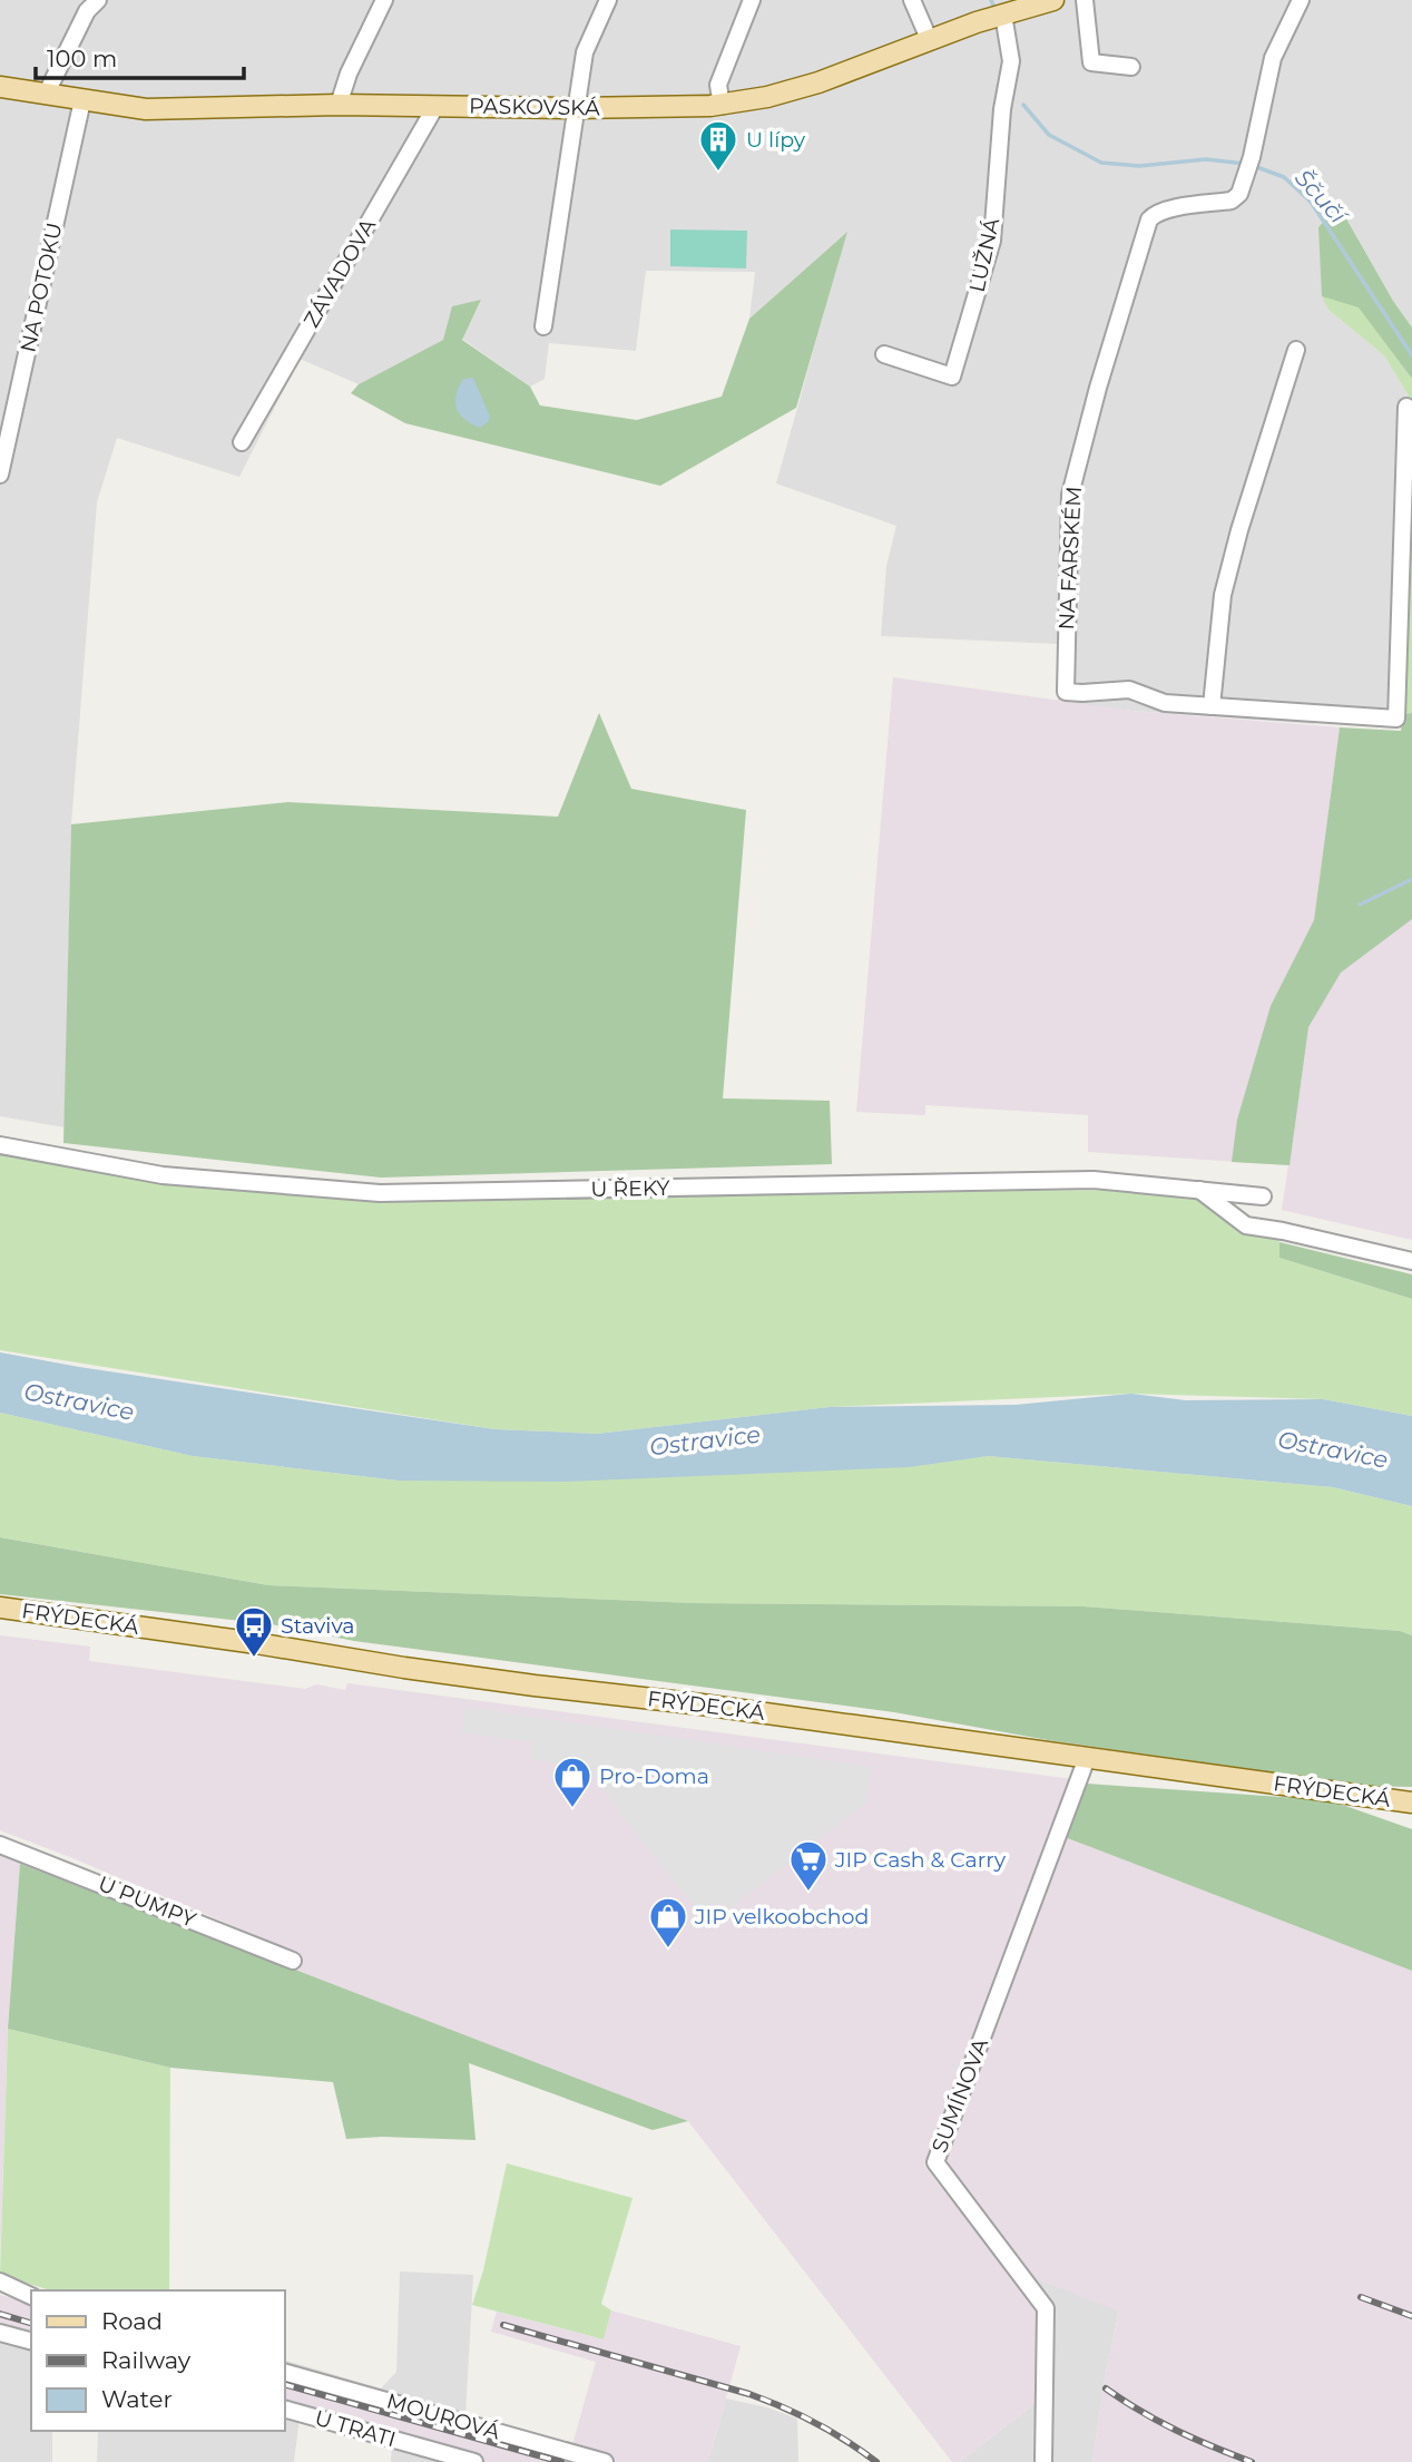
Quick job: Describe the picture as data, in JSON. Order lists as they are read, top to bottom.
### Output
{
  "streets": {
    "main road": ["PASKOVSKÁ", "FRÝDECKÁ"],
    "street": [
      "LUŽNÁ",
      "ZÁVADOVA",
      "NA POTOKU",
      "NA FARSKÉM",
      "U ŘEKY",
      "U PUMPY",
      "SUMÍNOVA",
      "MOUROVÁ",
      "U TRATI"
    ]
  },
  "crossings": [
    ["PASKOVSKÁ", "LUŽNÁ"],
    ["PASKOVSKÁ", "ZÁVADOVA"],
    ["PASKOVSKÁ", "NA POTOKU"],
    ["FRÝDECKÁ", "SUMÍNOVA"]
  ],
  "water": ["Ščučí", "Ostravice"],
  "places": {
    "building": ["U lípy"],
    "bus stop": ["Staviva"],
    "shop": ["Pro-Doma", "JIP velkoobchod"],
    "supermarket": ["JIP Cash & Carry"]
  },
  "legend": ["Road", "Railway", "Water"],
  "scale_bar": "100 m"
}
